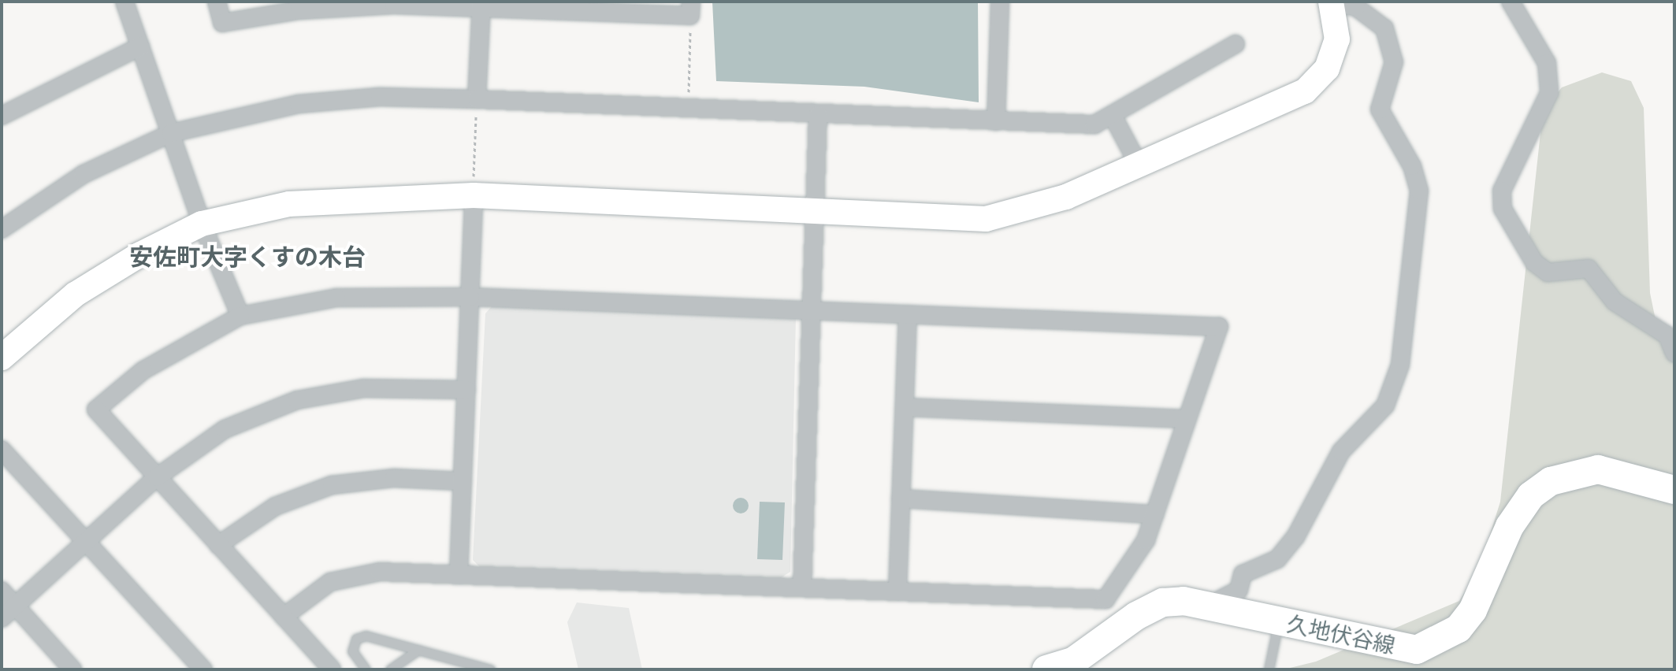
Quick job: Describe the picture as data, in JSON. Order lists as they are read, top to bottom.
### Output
{
  "streets": {
    "main road": ["久地伏谷線"]
  },
  "districts": ["安佐町大字くすの木台"]
}
